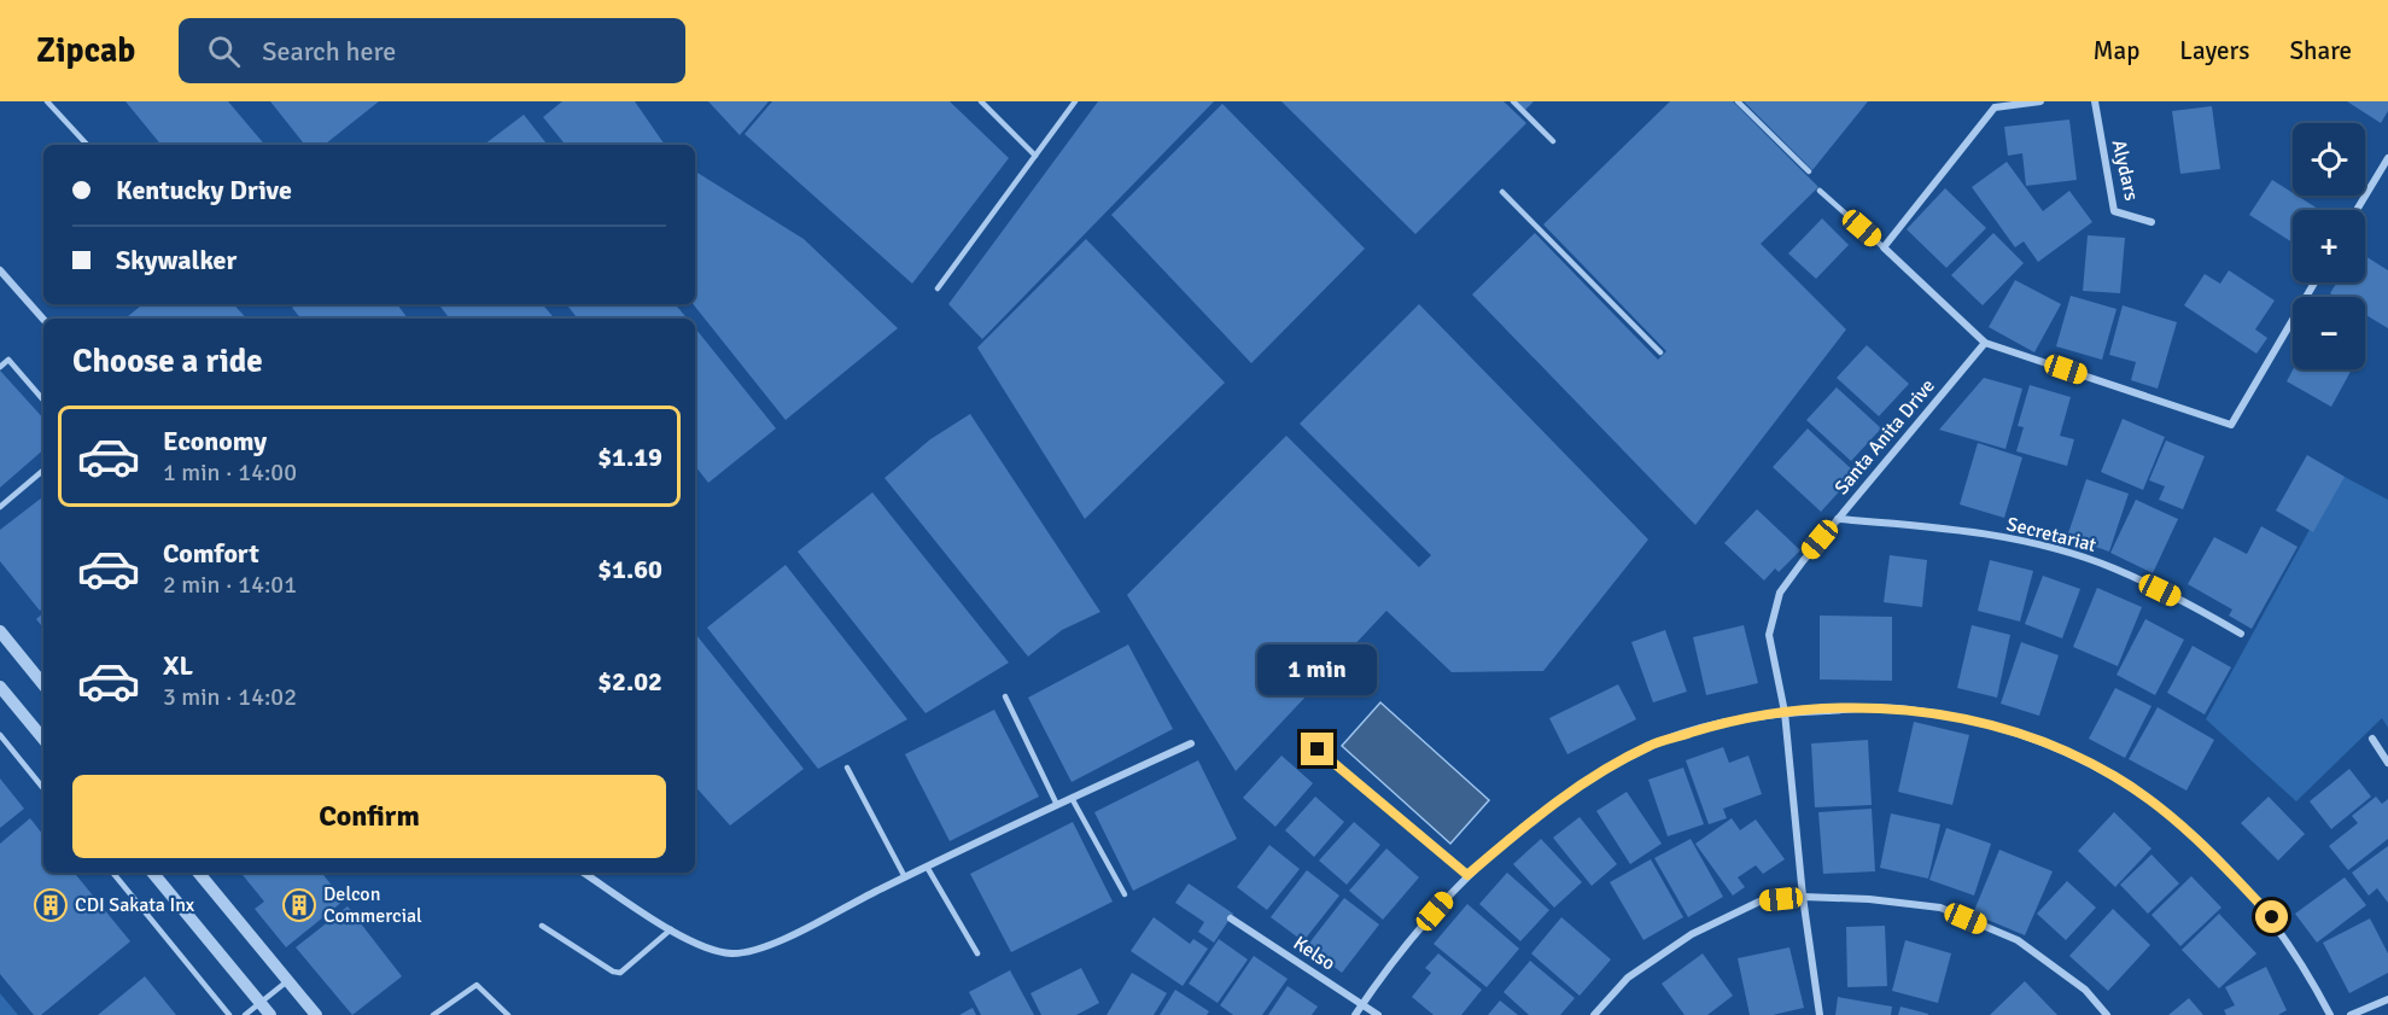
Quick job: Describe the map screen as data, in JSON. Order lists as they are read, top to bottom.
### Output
{
  "streets": {
    "street": [
      "Alydars",
      "Santa Anita Drive",
      "Secretariat",
      "Kelso"
    ]
  },
  "crossings": [
    ["Santa Anita Drive", "Secretariat"]
  ],
  "places": {
    "building": ["CDI Sakata Inx", "Delcon Commercial"]
  },
  "page": {
    "header": "Zipcab",
    "search": "Search here",
    "nav": ["Map", "Layers", "Share"],
    "map_buttons": ["+", "−"],
    "banner": ["Kentucky Drive", "Skywalker"],
    "heading": "Choose a ride",
    "list": [
      {
        "name": "Economy",
        "note": "1 min · 14:00",
        "value": "$1.19"
      },
      {
        "name": "Comfort",
        "note": "2 min · 14:01",
        "value": "$1.60"
      },
      {
        "name": "XL",
        "note": "3 min · 14:02",
        "value": "$2.02"
      }
    ],
    "bubble": "1 min",
    "buttons": "Confirm"
  }
}
